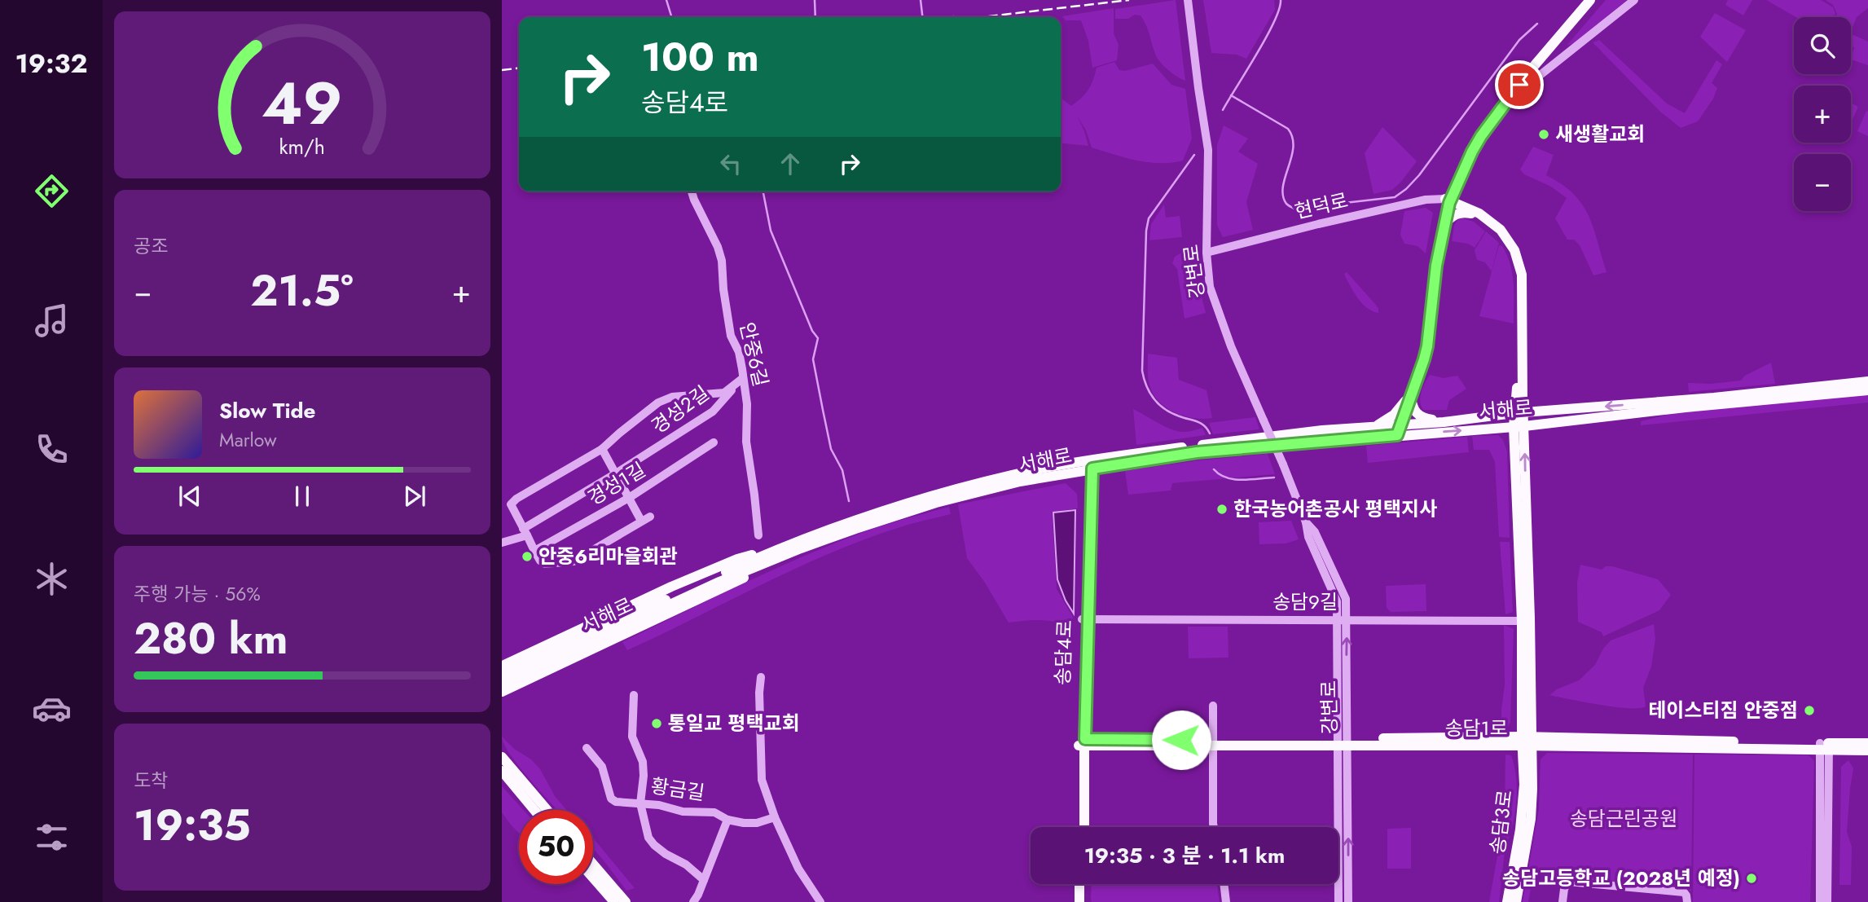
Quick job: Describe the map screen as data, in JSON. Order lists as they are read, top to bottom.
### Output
{
  "streets": {
    "main road": [
      "서해로",
      "송담4로",
      "송담1로",
      "송담3로"
    ],
    "street": [
      "현덕로",
      "강변로",
      "안중6길",
      "경성2길",
      "경성1길",
      "송담9길",
      "황금길"
    ]
  },
  "crossings": [
    ["현덕로", "강변로"],
    ["강변로", "송담9길"],
    ["강변로", "송담1로"],
    ["안중6길", "경성2길"],
    ["서해로", "송담4로"],
    ["송담9길", "송담4로"],
    ["송담4로", "송담1로"],
    ["송담1로", "송담3로"]
  ],
  "parks": ["송담근린공원"],
  "places": [
    "새생활교회",
    "한국농어촌공사 평택지사",
    "안중6리마을회관",
    "테이스티짐 안중점",
    "통일교 평택교회",
    "송담고등학교 (2028년 예정)"
  ],
  "page": {
    "tabs": "19:32",
    "map_buttons": ["+", "−"],
    "turn": ["100 m", "송담4로"],
    "tile": [
      "공조",
      ["주행 가능 · 56%", "280 km"],
      ["도착", "19:35"]
    ],
    "heat": ["−", "21.5°", "+"],
    "song": ["Slow Tide", "Marlow"],
    "limit": "50",
    "trip": "19:35 · 3 분 · 1.1 km",
    "gauge": ["49", "km/h"]
  }
}
